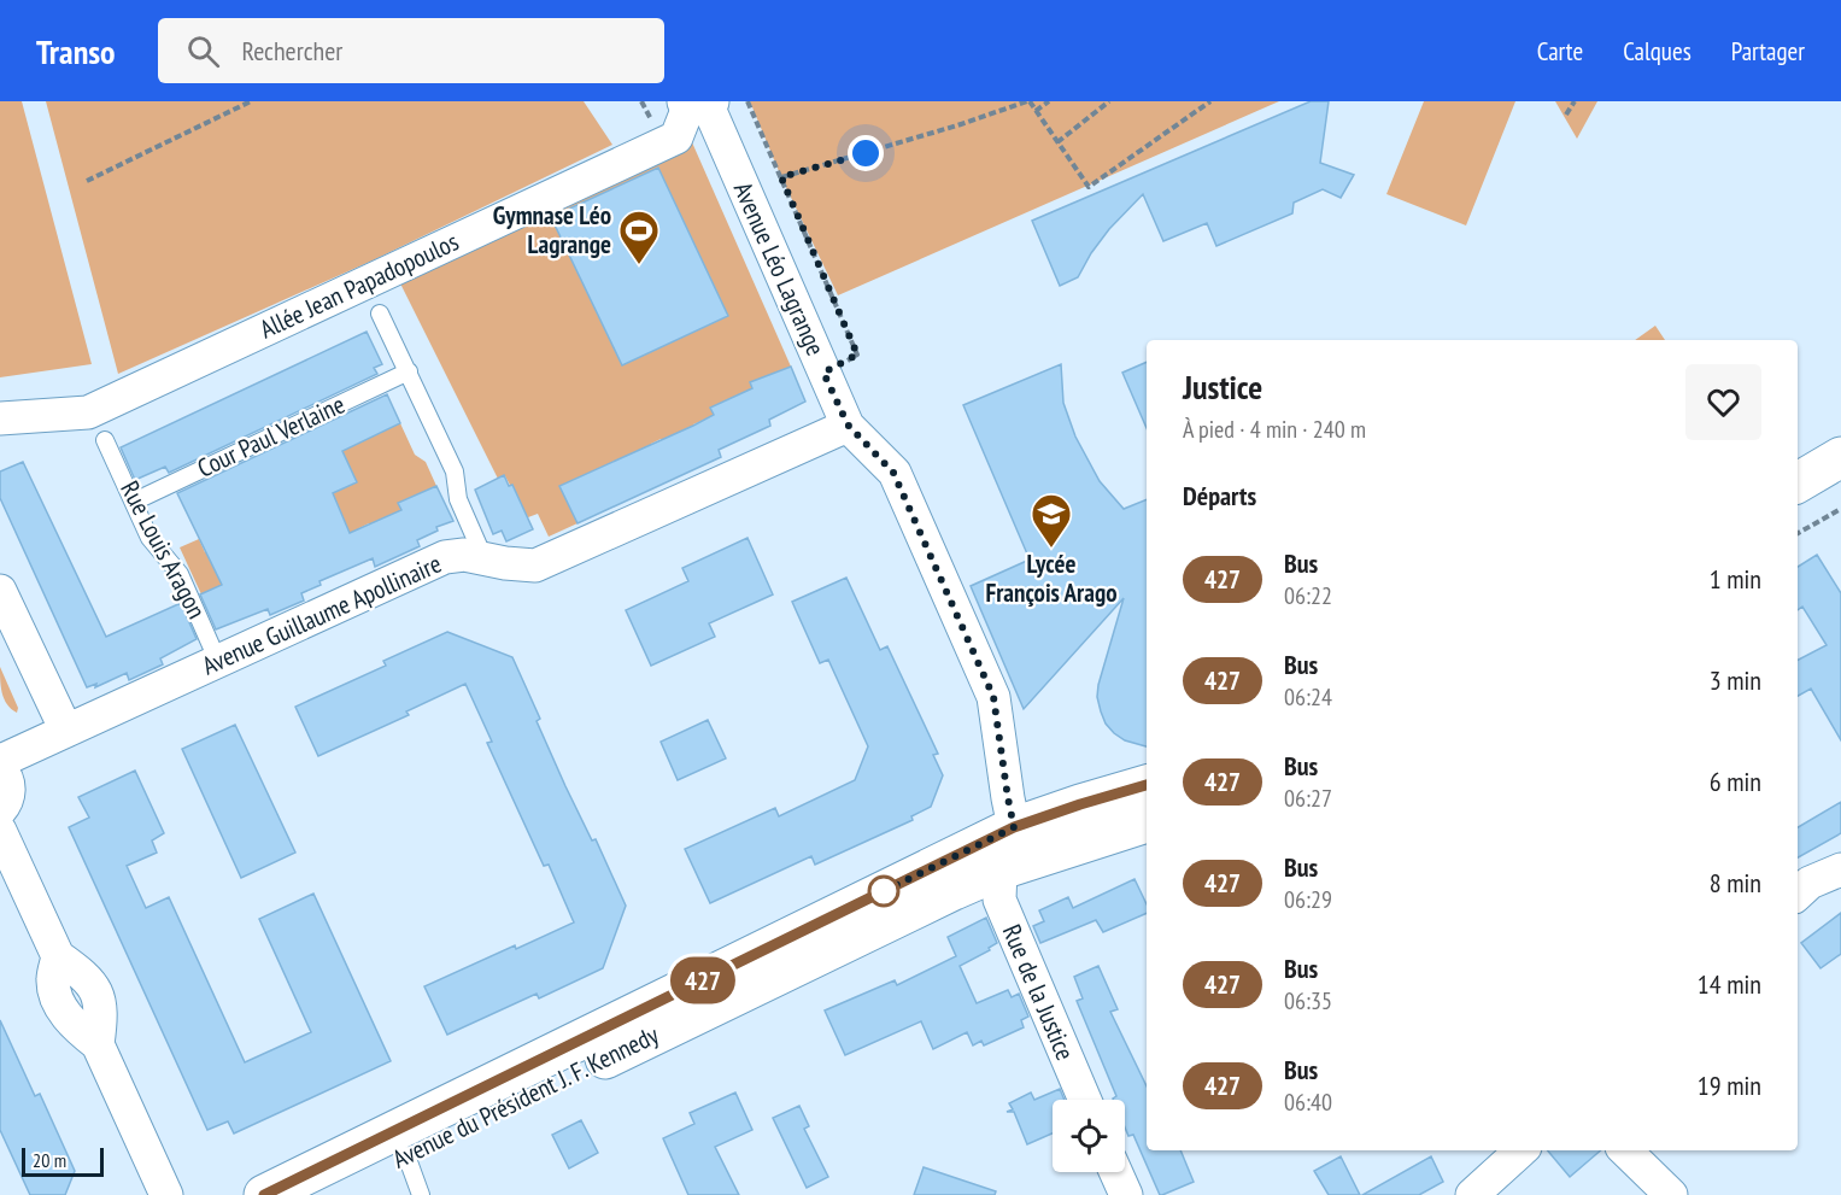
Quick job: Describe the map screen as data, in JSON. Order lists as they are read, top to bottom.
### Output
{
  "streets": {
    "main road": ["Avenue du Président J. F. Kennedy"],
    "street": [
      "Avenue Léo Lagrange",
      "Allée Jean Papadopoulos",
      "Avenue Guillaume Apollinaire",
      "Rue de la Justice"
    ],
    "lane": ["Cour Paul Verlaine", "Rue Louis Aragon"]
  },
  "crossings": [
    ["Avenue Léo Lagrange", "Allée Jean Papadopoulos"],
    ["Avenue Léo Lagrange", "Avenue Guillaume Apollinaire"],
    ["Avenue Léo Lagrange", "Rue de la Justice"],
    ["Avenue Léo Lagrange", "Avenue du Président J. F. Kennedy"],
    ["Cour Paul Verlaine", "Rue Louis Aragon"],
    ["Rue Louis Aragon", "Avenue Guillaume Apollinaire"],
    ["Rue de la Justice", "Avenue du Président J. F. Kennedy"]
  ],
  "places": {
    "sports": ["Gymnase Léo Lagrange"],
    "school or university": ["Lycée François Arago"]
  },
  "lines": ["bus line 427"],
  "scale_bar": "20 m",
  "page": {
    "header": "Transo",
    "search": "Rechercher",
    "nav": ["Carte", "Calques", "Partager"],
    "on_map": "427",
    "heading": [
      ["Justice", "À pied · 4 min · 240 m"],
      "Départs"
    ],
    "list": [
      {
        "mark": "427",
        "name": "Bus",
        "note": "06:22",
        "value": "1 min"
      },
      {
        "mark": "427",
        "name": "Bus",
        "note": "06:24",
        "value": "3 min"
      },
      {
        "mark": "427",
        "name": "Bus",
        "note": "06:27",
        "value": "6 min"
      },
      {
        "mark": "427",
        "name": "Bus",
        "note": "06:29",
        "value": "8 min"
      },
      {
        "mark": "427",
        "name": "Bus",
        "note": "06:35",
        "value": "14 min"
      },
      {
        "mark": "427",
        "name": "Bus",
        "note": "06:40",
        "value": "19 min"
      }
    ],
    "scale": "20 m"
  }
}
